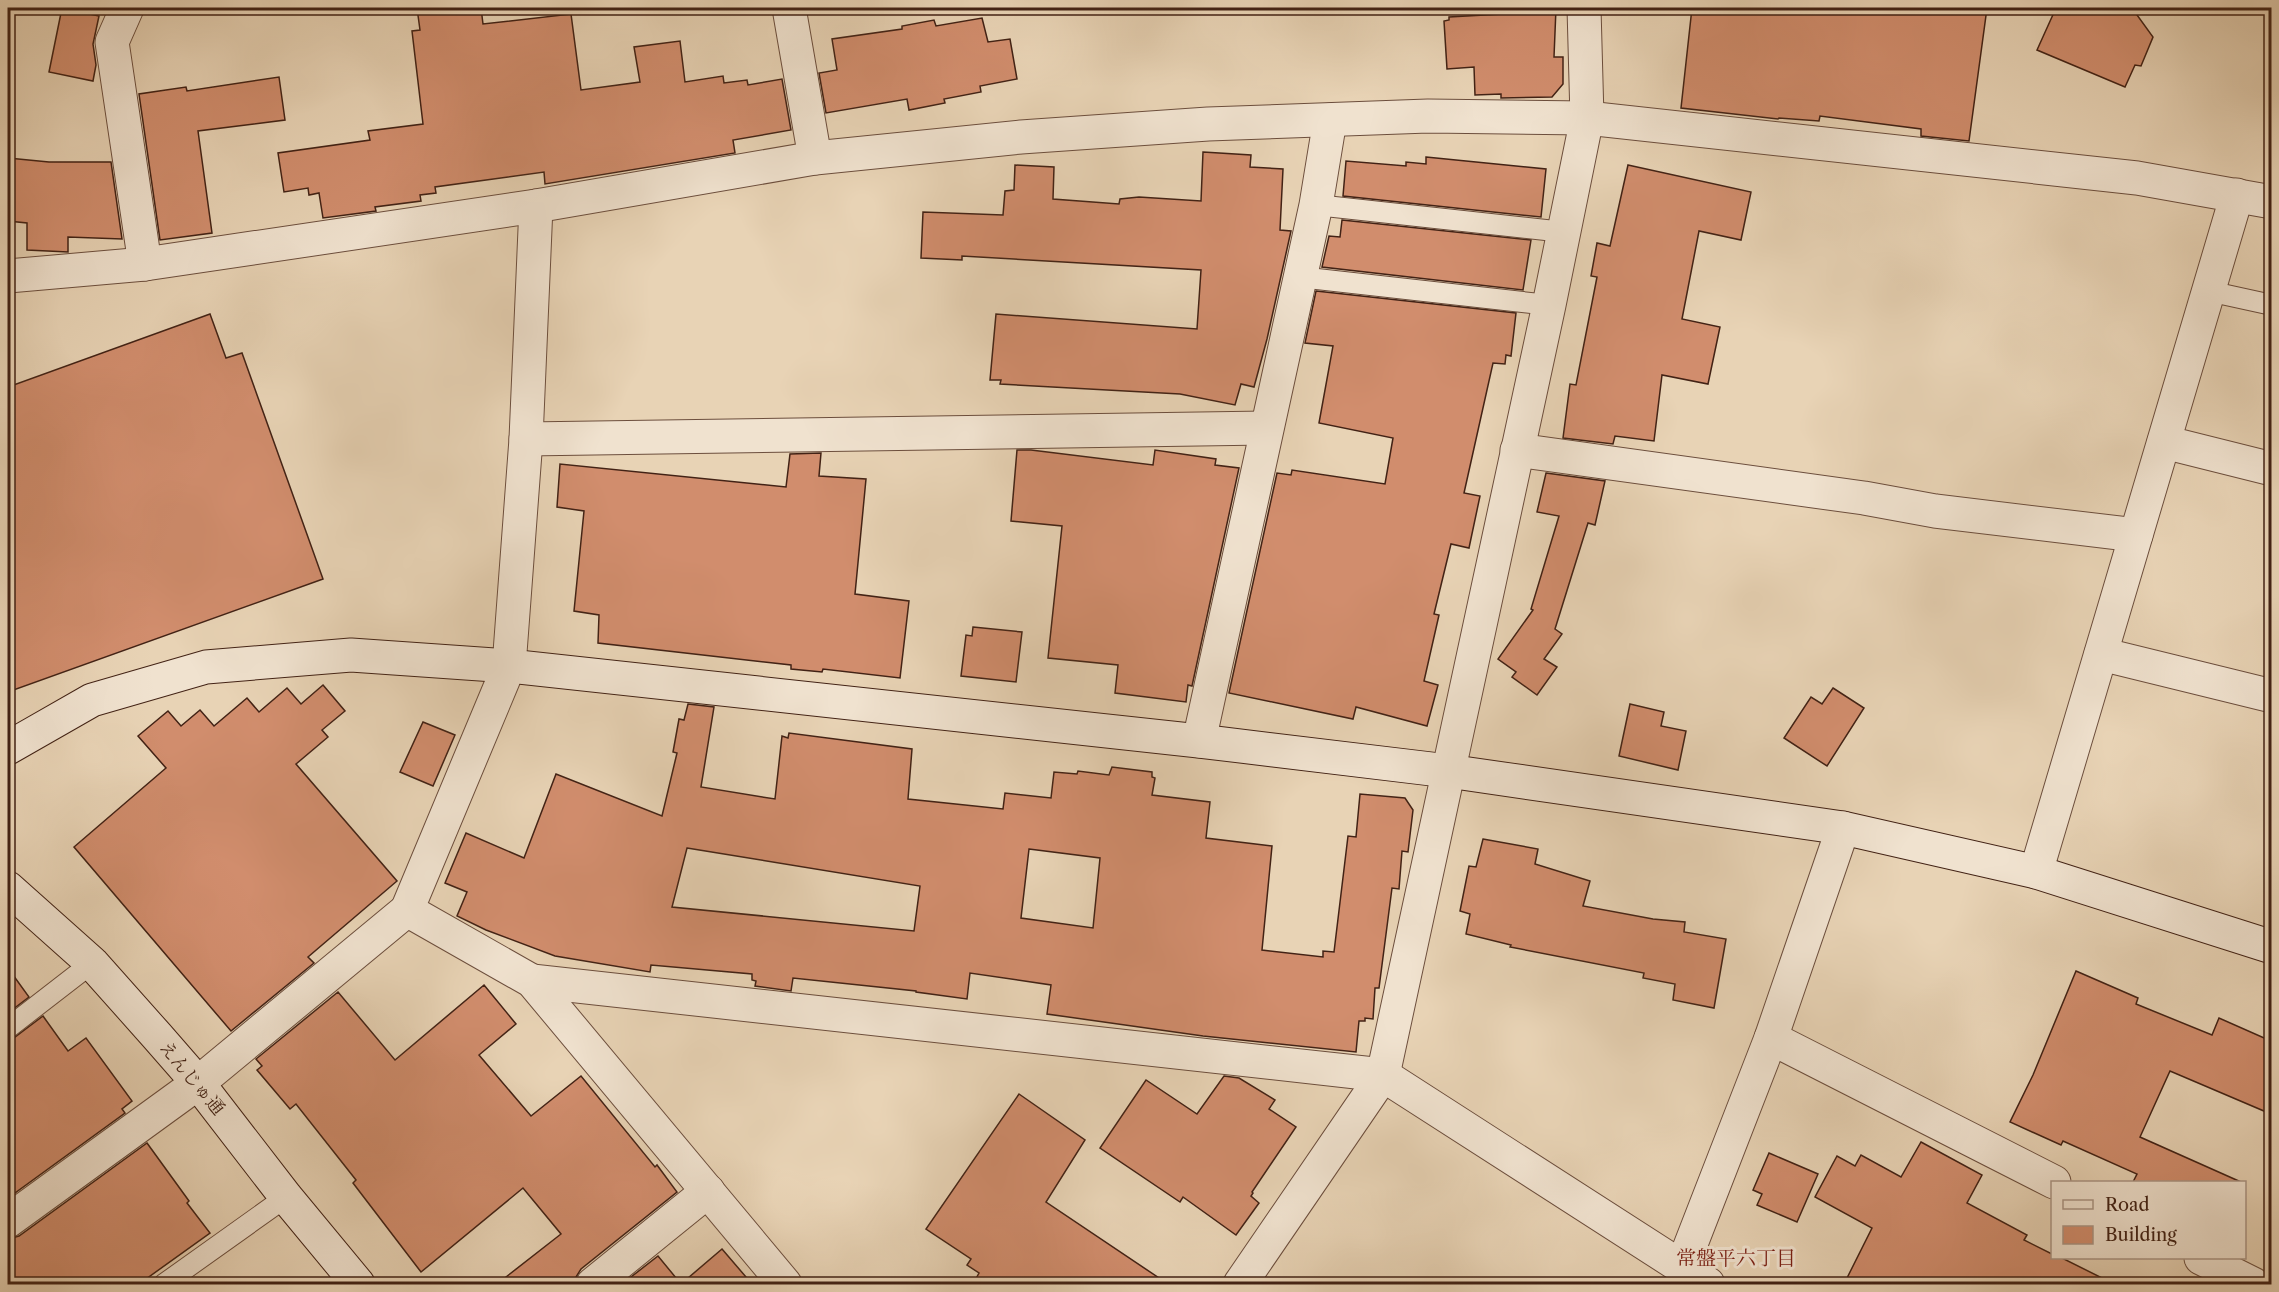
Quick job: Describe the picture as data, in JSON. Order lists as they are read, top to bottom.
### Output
{
  "streets": {
    "street": ["えんじゅ通"]
  },
  "districts": ["常盤平六丁目"],
  "legend": ["Road", "Building"]
}
